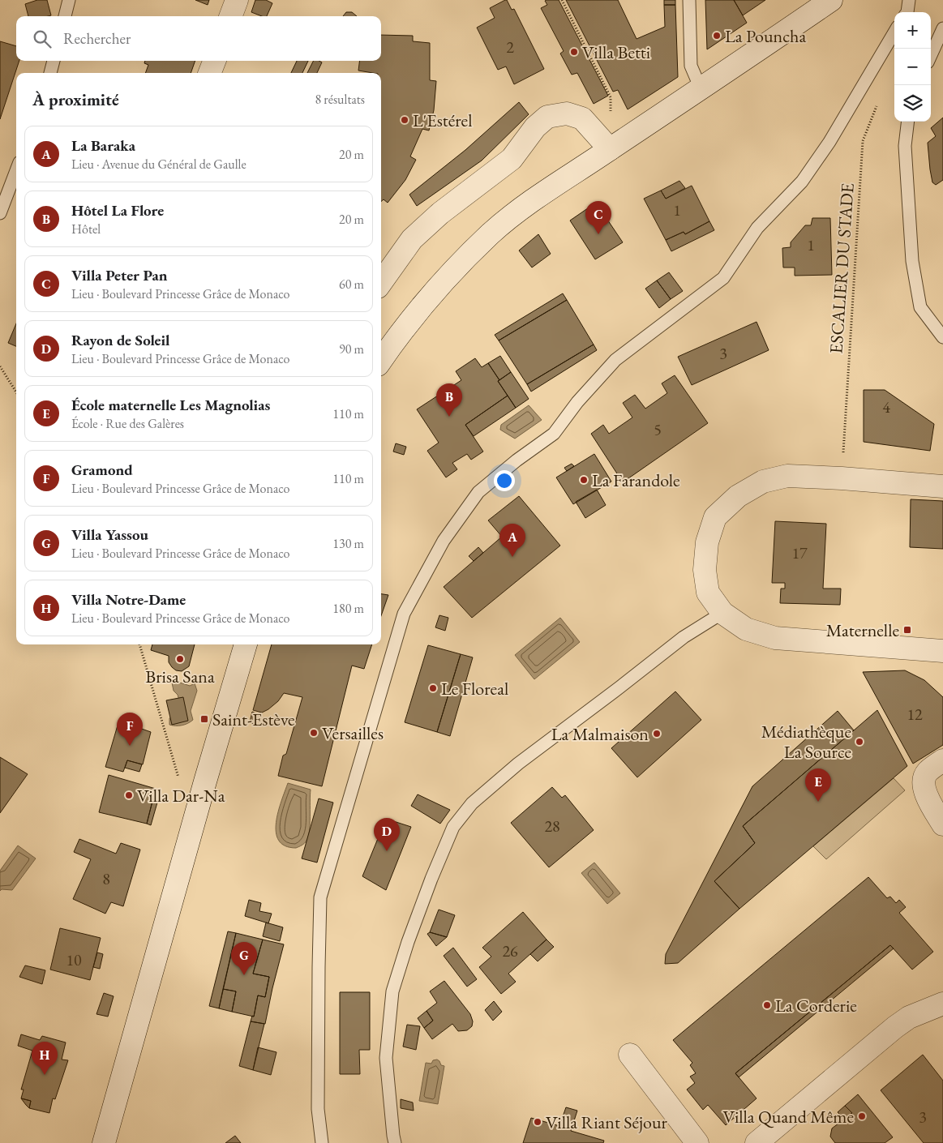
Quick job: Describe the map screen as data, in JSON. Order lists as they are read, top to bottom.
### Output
{
  "streets": {
    "path": ["ESCALIER DU STADE"]
  },
  "places": {
    "other": [
      "La Pouncha",
      "Villa Betti",
      "L'Estérel",
      "La Farandole",
      "Brisa Sana",
      "Le Floreal",
      "Versailles",
      "La Malmaison",
      "Médiathèque La Source",
      "Villa Dar-Na",
      "La Corderie",
      "Villa Quand Même",
      "Villa Riant Séjour"
    ],
    "transit": ["Maternelle", "Saint-Estève"]
  },
  "house_numbers": [
    "2",
    "1",
    "1",
    "3",
    "4",
    "5",
    "17",
    "12",
    "28",
    "8",
    "26",
    "10",
    "3"
  ],
  "page": {
    "map_buttons": ["+", "−"],
    "search": "Rechercher",
    "heading": ["À proximité", "8 résultats"],
    "list": [
      {
        "mark": "A",
        "name": "La Baraka",
        "note": "Lieu · Avenue du Général de Gaulle",
        "value": "20 m"
      },
      {
        "mark": "B",
        "name": "Hôtel La Flore",
        "note": "Hôtel",
        "value": "20 m"
      },
      {
        "mark": "C",
        "name": "Villa Peter Pan",
        "note": "Lieu · Boulevard Princesse Grâce de Monaco",
        "value": "60 m"
      },
      {
        "mark": "D",
        "name": "Rayon de Soleil",
        "note": "Lieu · Boulevard Princesse Grâce de Monaco",
        "value": "90 m"
      },
      {
        "mark": "E",
        "name": "École maternelle Les Magnolias",
        "note": "École · Rue des Galères",
        "value": "110 m"
      },
      {
        "mark": "F",
        "name": "Gramond",
        "note": "Lieu · Boulevard Princesse Grâce de Monaco",
        "value": "110 m"
      },
      {
        "mark": "G",
        "name": "Villa Yassou",
        "note": "Lieu · Boulevard Princesse Grâce de Monaco",
        "value": "130 m"
      },
      {
        "mark": "H",
        "name": "Villa Notre-Dame",
        "note": "Lieu · Boulevard Princesse Grâce de Monaco",
        "value": "180 m"
      }
    ],
    "pins": [
      "C",
      "B",
      "A",
      "F",
      "E",
      "D",
      "G",
      "H"
    ]
  }
}
